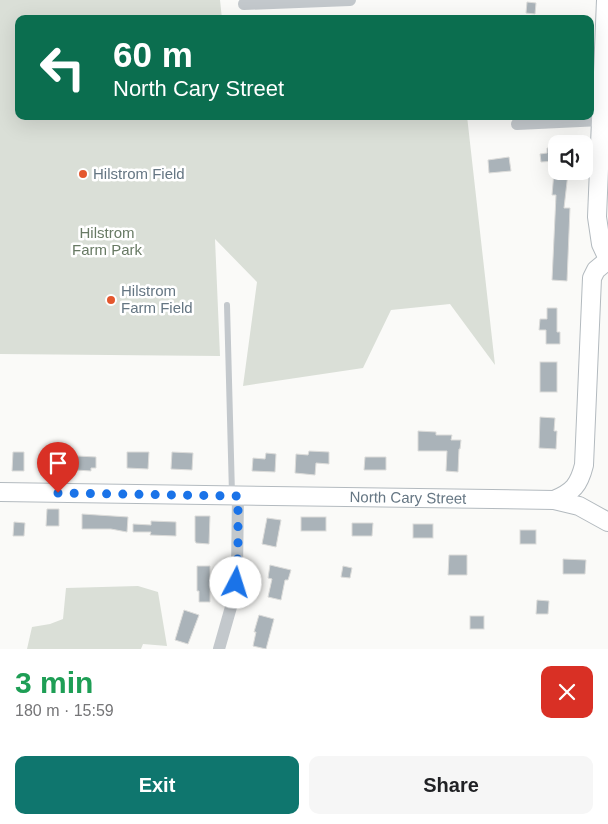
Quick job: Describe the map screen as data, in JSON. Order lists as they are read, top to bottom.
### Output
{
  "streets": {
    "main road": ["North Cary Street"]
  },
  "parks": ["Hilstrom Farm Park"],
  "places": ["Hilstrom Field", "Hilstrom Farm Field"],
  "page": {
    "turn": ["60 m", "North Cary Street"],
    "heading": ["3 min", "180 m · 15:59"],
    "buttons": ["Exit", "Share"]
  }
}
